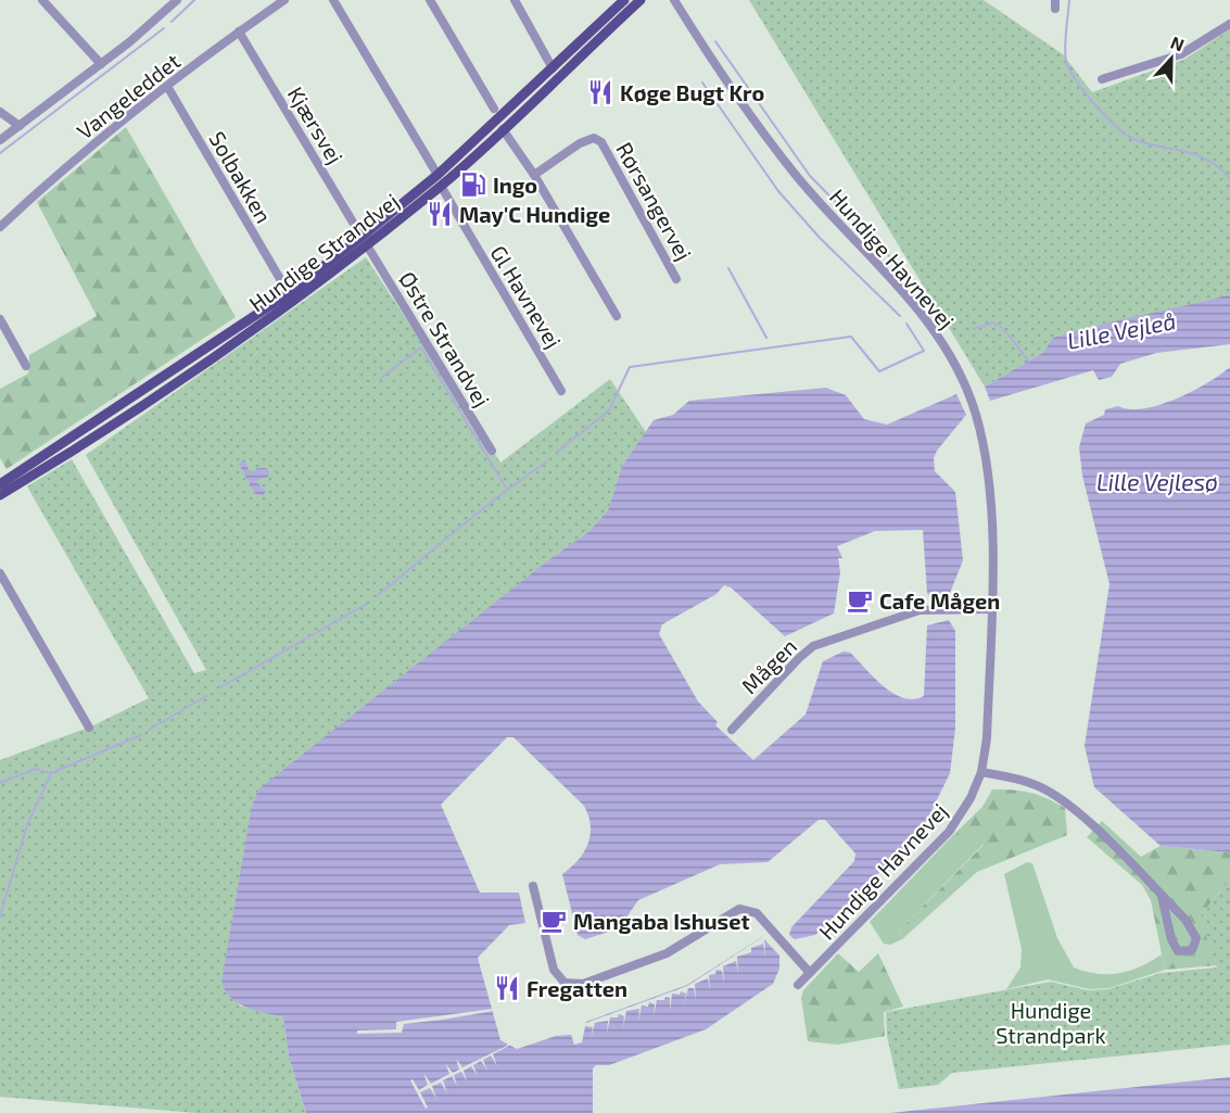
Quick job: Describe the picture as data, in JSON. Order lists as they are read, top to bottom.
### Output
{
  "streets": {
    "main road": ["Hundige Strandvej"],
    "street": [
      "Vangeleddet",
      "Kjærsvej",
      "Solbakken",
      "Rørsangervej",
      "Hundige Havnevej",
      "Gl Havnevej",
      "Østre Strandvej",
      "Mågen"
    ]
  },
  "crossings": [
    ["Vangeleddet", "Kjærsvej"],
    ["Vangeleddet", "Solbakken"],
    ["Kjærsvej", "Hundige Strandvej"],
    ["Kjærsvej", "Østre Strandvej"],
    ["Hundige Strandvej", "Gl Havnevej"],
    ["Hundige Strandvej", "Østre Strandvej"],
    ["Hundige Havnevej", "Mågen"]
  ],
  "water": ["Lille Vejleå", "Lille Vejlesø"],
  "parks": ["Hundige Strandpark"],
  "places": {
    "restaurant": ["Køge Bugt Kro", "May'C Hundige", "Fregatten"],
    "fuel station": ["Ingo"],
    "cafe": ["Cafe Mågen", "Mangaba Ishuset"]
  },
  "north": "top"
}
